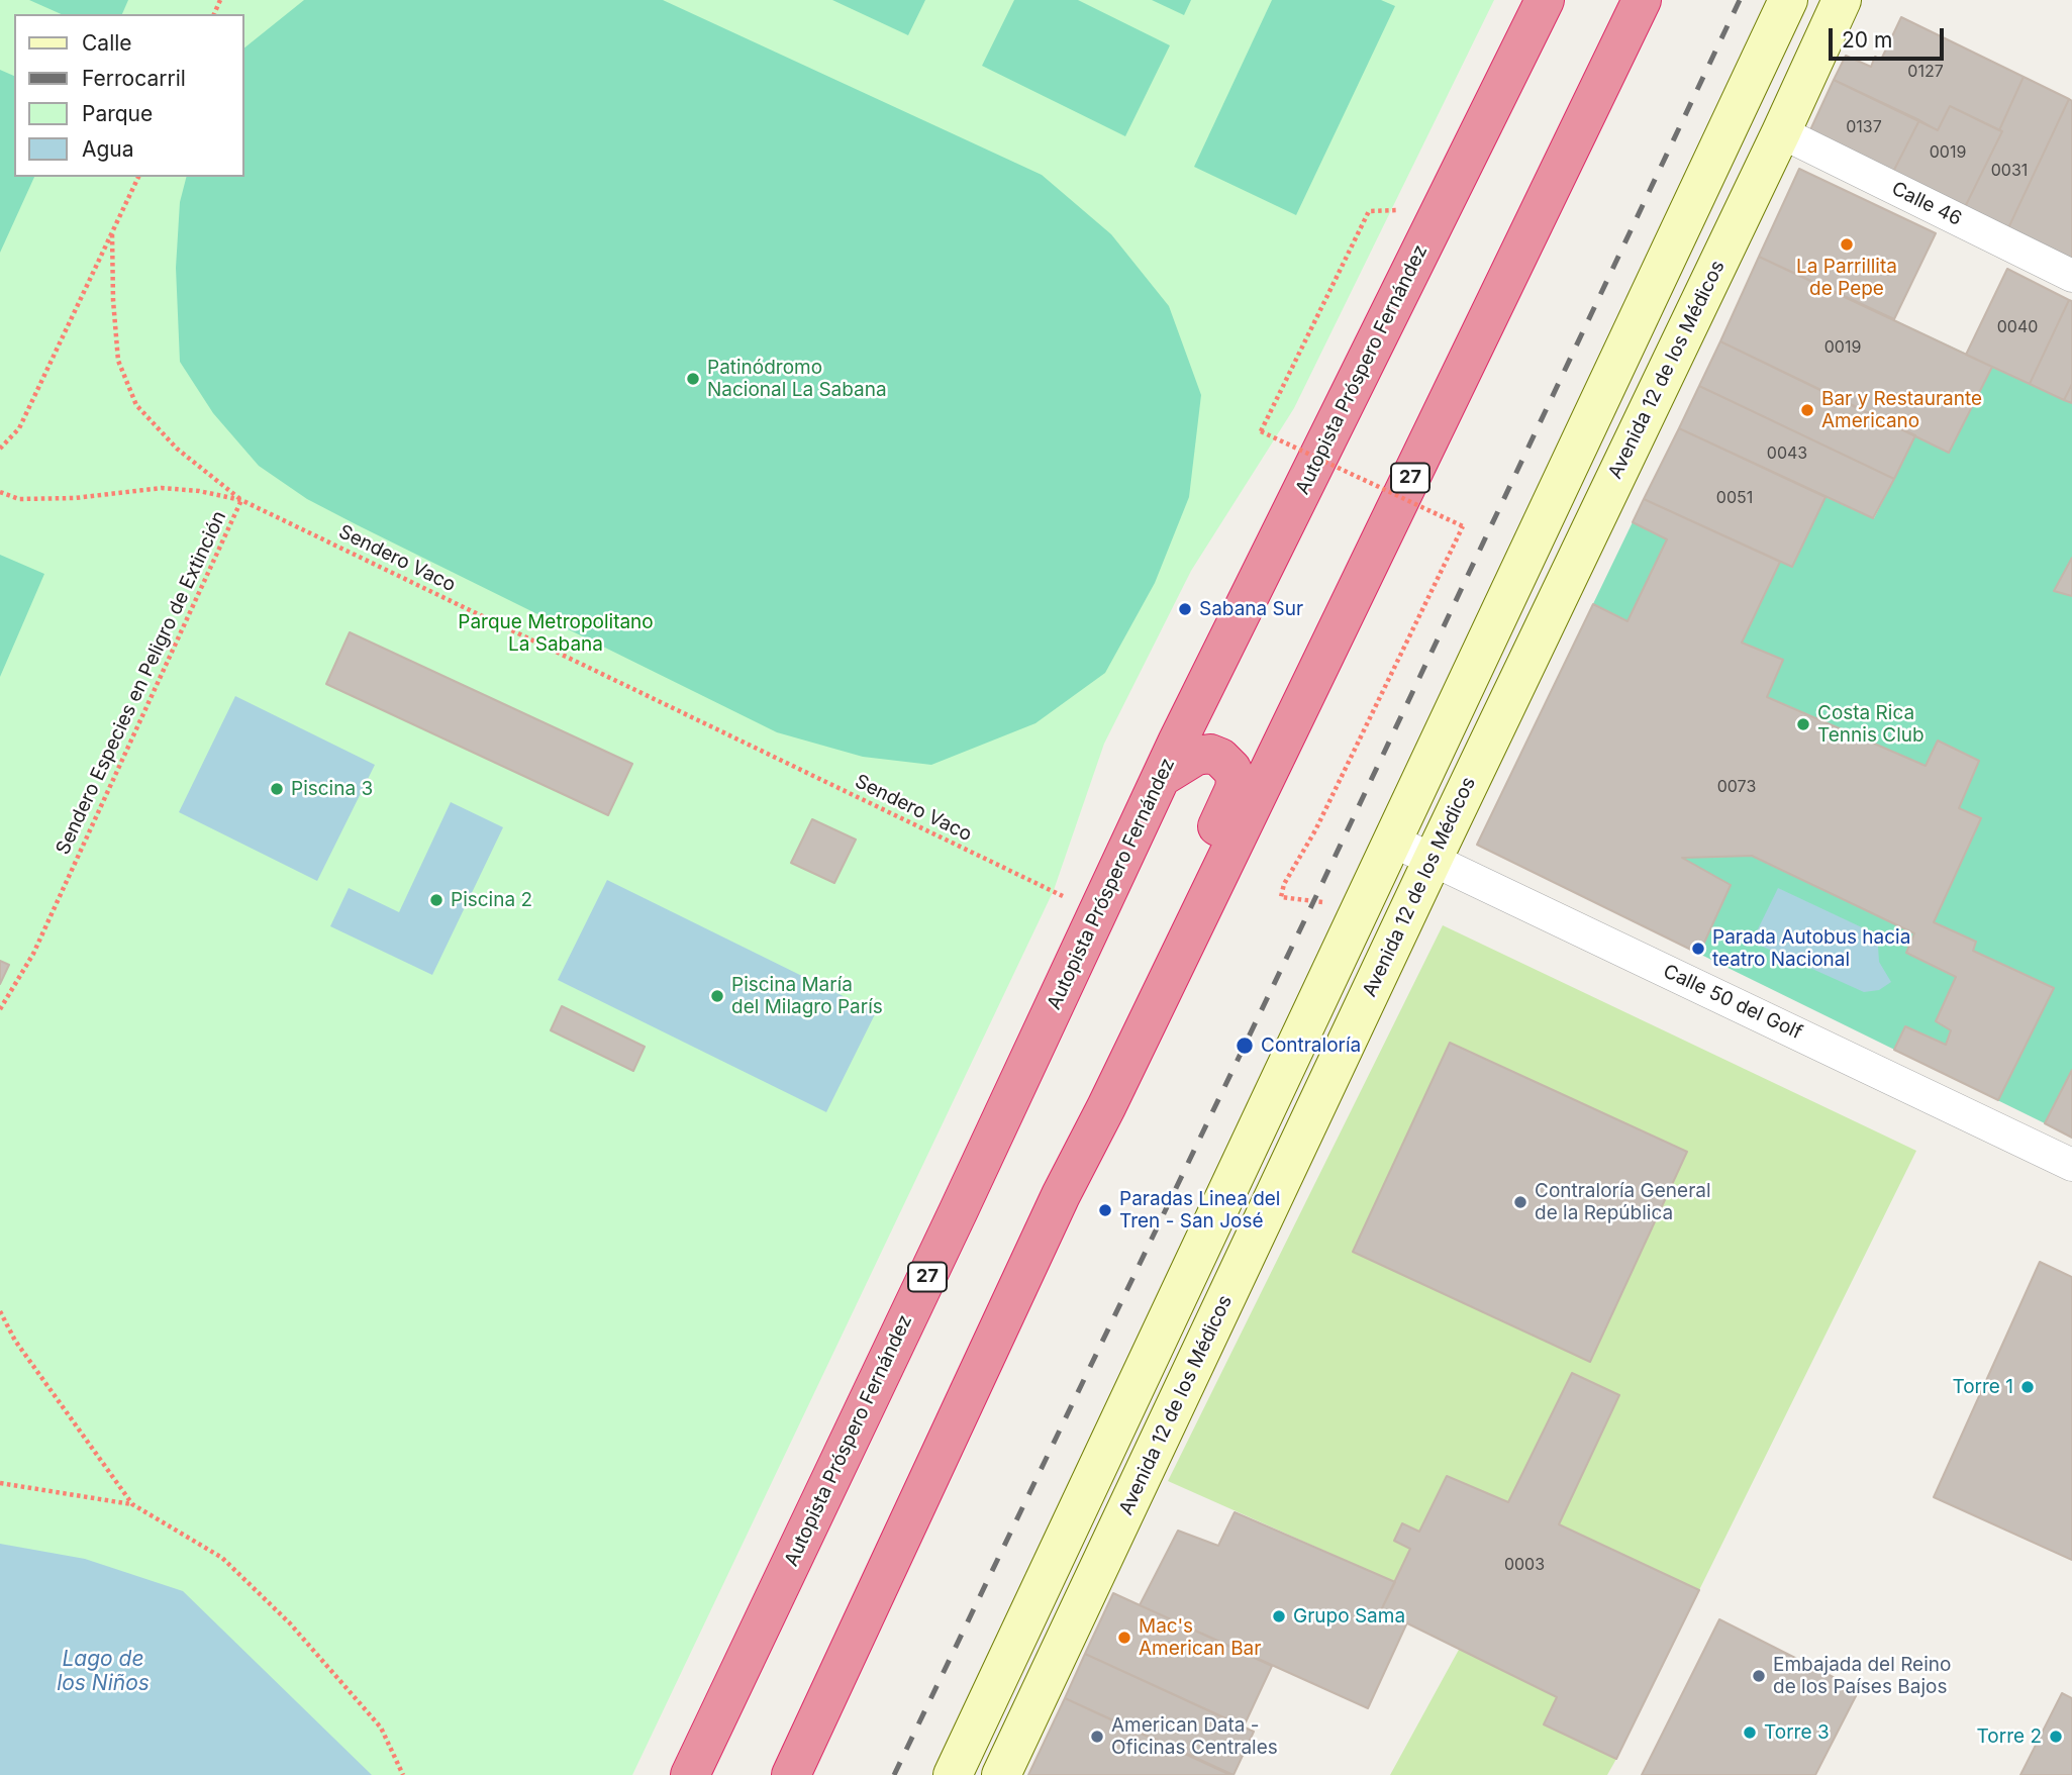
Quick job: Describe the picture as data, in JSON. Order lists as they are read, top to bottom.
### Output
{
  "streets": {
    "highway": ["Autopista Próspero Fernández", "27"],
    "main road": ["Avenida 12 de los Médicos"],
    "street": ["Calle 46", "Calle 50 del Golf"],
    "path": ["Sendero Vaco", "Sendero Especies en Peligro de Extinción"]
  },
  "crossings": [
    ["Calle 46", "Avenida 12 de los Médicos"],
    ["Avenida 12 de los Médicos", "Calle 50 del Golf"],
    ["Sendero Vaco", "Sendero Especies en Peligro de Extinción"]
  ],
  "water": ["Lago de los Niños"],
  "parks": ["Parque Metropolitano La Sabana"],
  "places": [
    "La Parrillita de Pepe",
    "Patinódromo Nacional La Sabana",
    "Bar y Restaurante Americano",
    "Sabana Sur",
    "Costa Rica Tennis Club",
    "Piscina 3",
    "Piscina 2",
    "Parada Autobus hacia teatro Nacional",
    "Piscina María del Milagro París",
    "Contraloría",
    "Contraloría General de la República",
    "Paradas Linea del Tren - San José",
    "Torre 1",
    "Grupo Sama",
    "Mac's American Bar",
    "Embajada del Reino de los Países Bajos",
    "Torre 3",
    "American Data - Oficinas Centrales",
    "Torre 2"
  ],
  "house_numbers": [
    "0127",
    "0137",
    "0019",
    "0031",
    "0040",
    "0019",
    "0043",
    "0051",
    "0073",
    "0003"
  ],
  "legend": [
    "Calle",
    "Ferrocarril",
    "Parque",
    "Agua"
  ],
  "scale_bar": "20 m"
}
